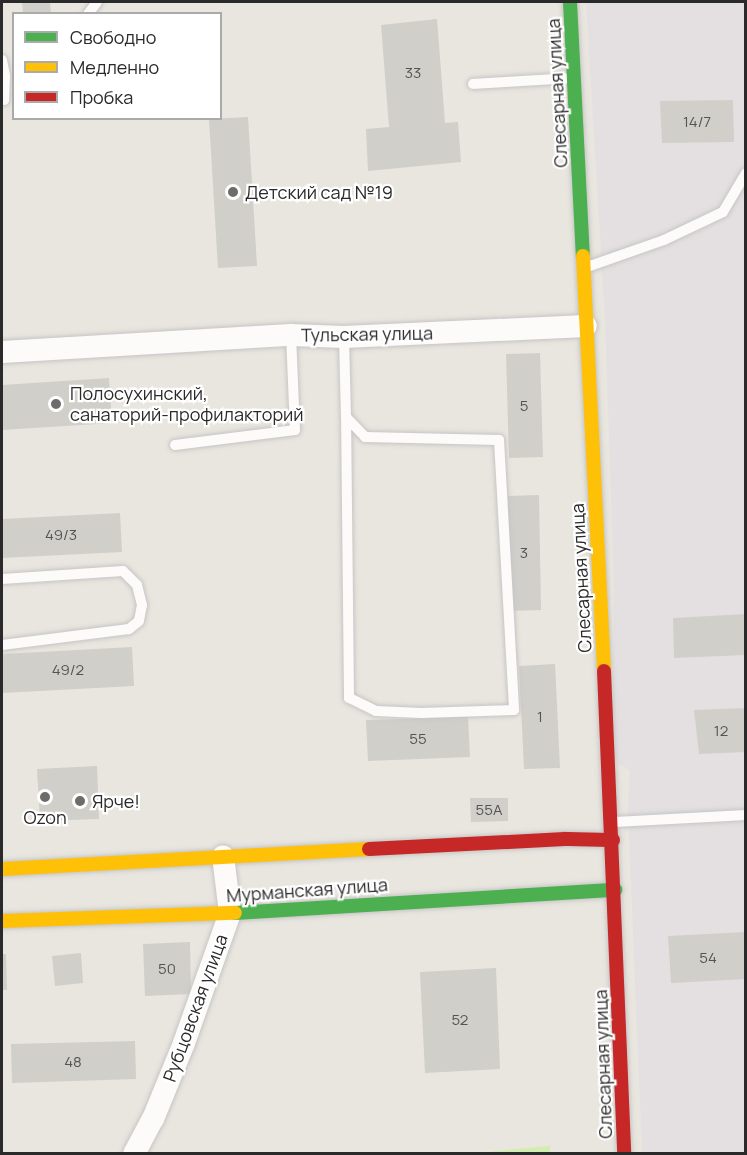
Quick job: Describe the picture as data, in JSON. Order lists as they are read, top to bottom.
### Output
{
  "streets": {
    "main road": ["Слесарная улица", "Мурманская улица"],
    "street": ["Тульская улица", "Рубцовская улица"]
  },
  "crossings": [
    ["Слесарная улица", "Тульская улица"],
    ["Слесарная улица", "Мурманская улица"],
    ["Мурманская улица", "Рубцовская улица"]
  ],
  "places": [
    "Детский сад №19",
    "Полосухинский, санаторий-профилакторий",
    "Ozon",
    "Ярче!"
  ],
  "house_numbers": [
    "33",
    "14/7",
    "5",
    "49/3",
    "3",
    "49/2",
    "1",
    "12",
    "55",
    "55А",
    "54",
    "50",
    "52",
    "48"
  ],
  "legend": ["Свободно", "Медленно", "Пробка"]
}
